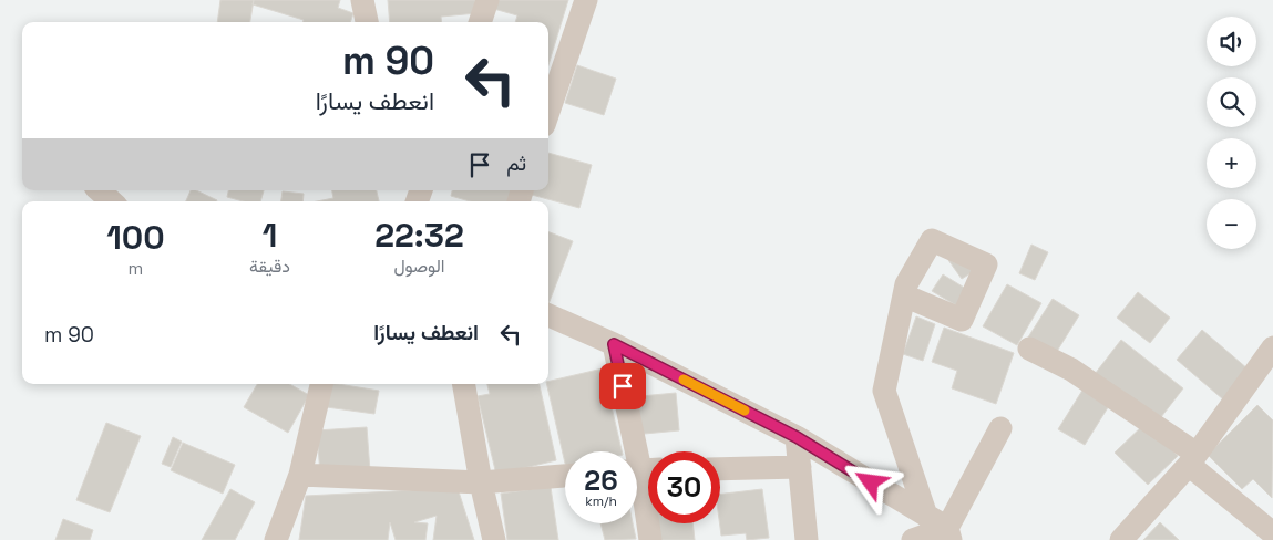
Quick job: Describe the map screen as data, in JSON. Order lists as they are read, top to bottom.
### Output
{
  "page": {
    "map_buttons": ["+", "−"],
    "turn": ["90 m", "انعطف يسارًا"],
    "then": "ثم",
    "eta": [
      "22:32",
      "الوصول",
      "1",
      "دقيقة",
      "100",
      "m"
    ],
    "list": [
      {
        "name": "انعطف يسارًا",
        "value": "90 m"
      }
    ],
    "speed": "26 km/h",
    "limit": "30"
  }
}
